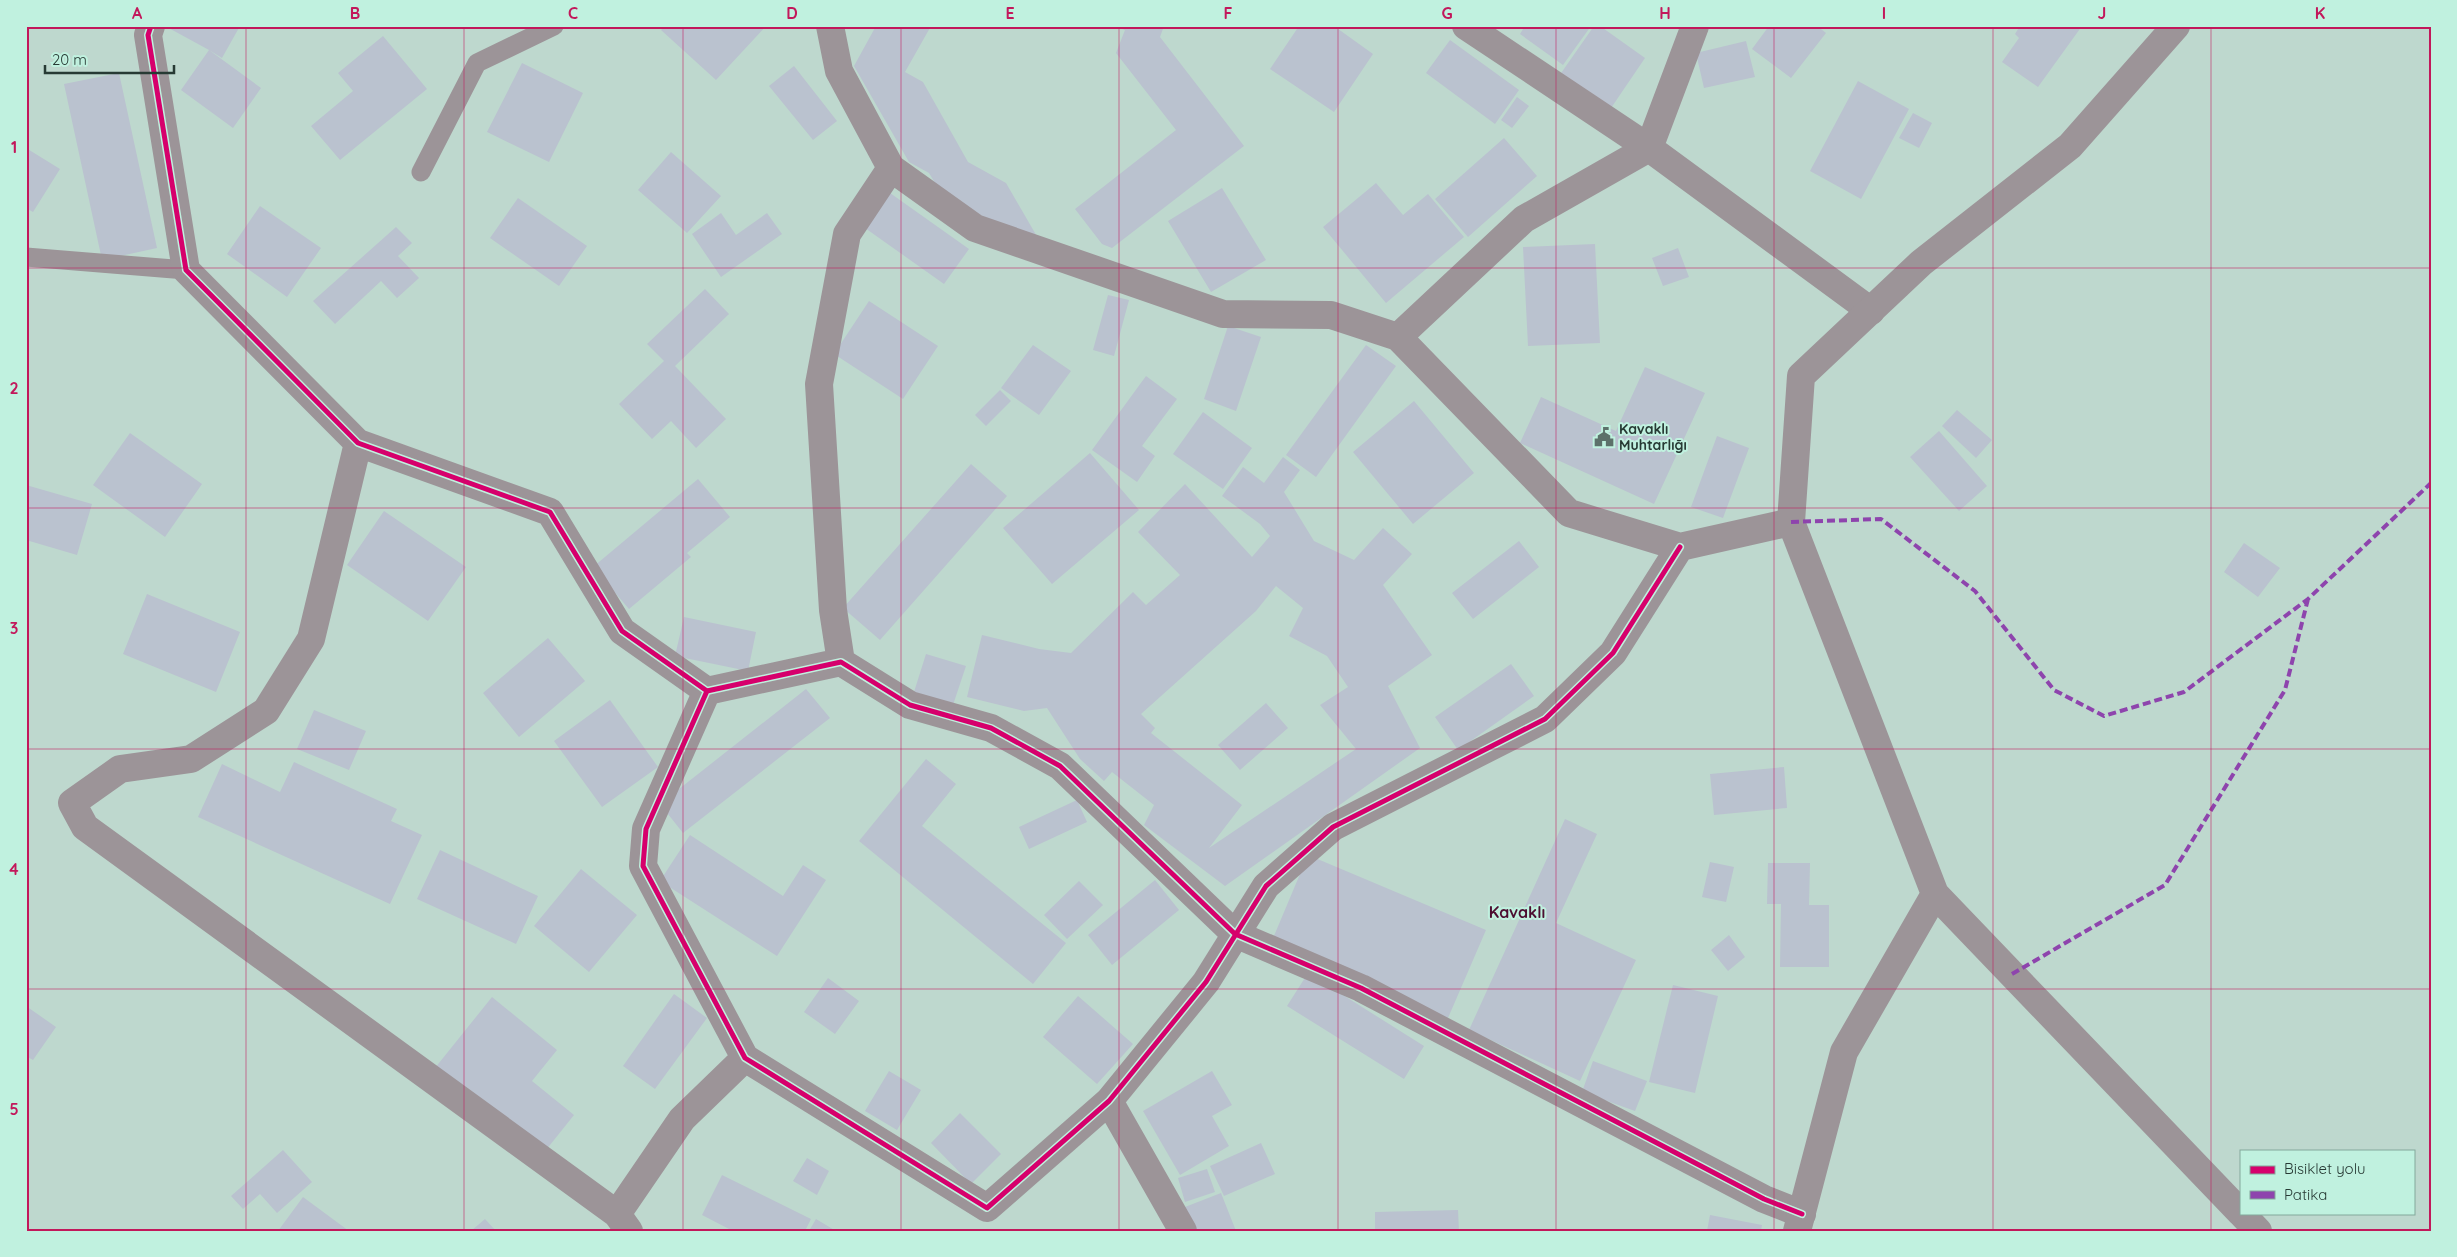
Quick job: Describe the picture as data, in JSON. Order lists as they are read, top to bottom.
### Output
{
  "districts": ["Kavaklı"],
  "places": {
    "public building": ["Kavaklı Muhtarlığı"]
  },
  "legend": ["Bisiklet yolu", "Patika"],
  "scale_bar": "20 m",
  "grid": {
    "columns": [
      "A",
      "B",
      "C",
      "D",
      "E",
      "F",
      "G",
      "H",
      "I",
      "J",
      "K"
    ],
    "rows": [
      "1",
      "2",
      "3",
      "4",
      "5"
    ]
  }
}
